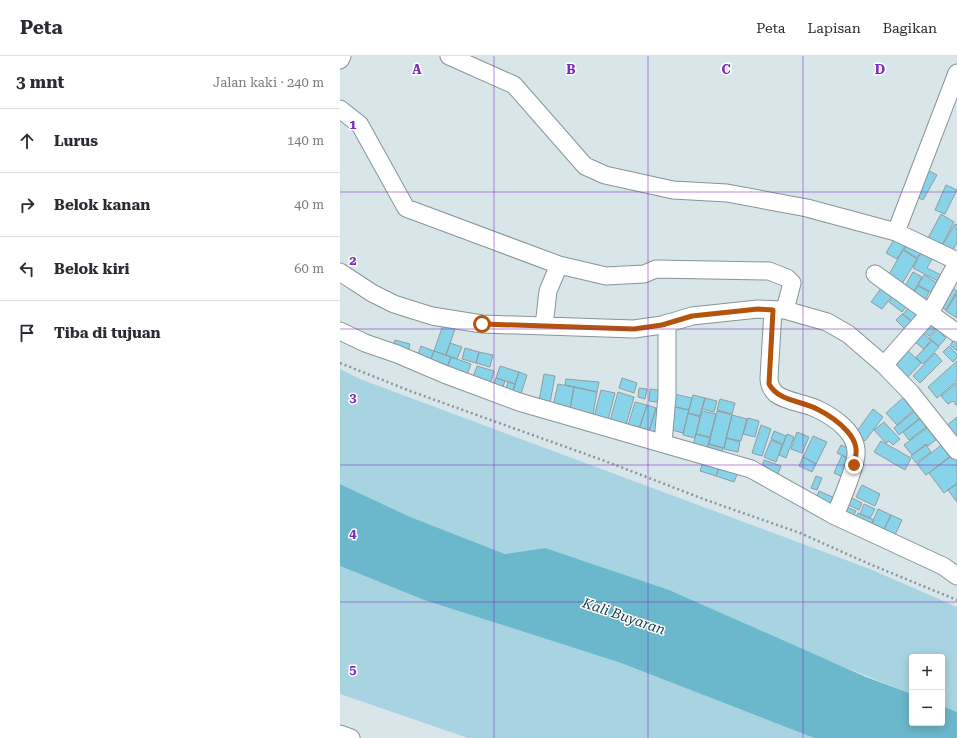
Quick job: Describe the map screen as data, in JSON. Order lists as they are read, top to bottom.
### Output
{
  "water": ["Kali Buyaran"],
  "page": {
    "header": "Peta",
    "nav": ["Peta", "Lapisan", "Bagikan"],
    "heading": ["3 mnt", "Jalan kaki · 240 m"],
    "list": [
      ["Lurus", "140 m"],
      ["Belok kanan", "40 m"],
      ["Belok kiri", "60 m"],
      "Tiba di tujuan"
    ],
    "map_buttons": ["+", "−"]
  },
  "grid": {
    "columns": [
      "A",
      "B",
      "C",
      "D"
    ],
    "rows": [
      "1",
      "2",
      "3",
      "4",
      "5"
    ]
  }
}
